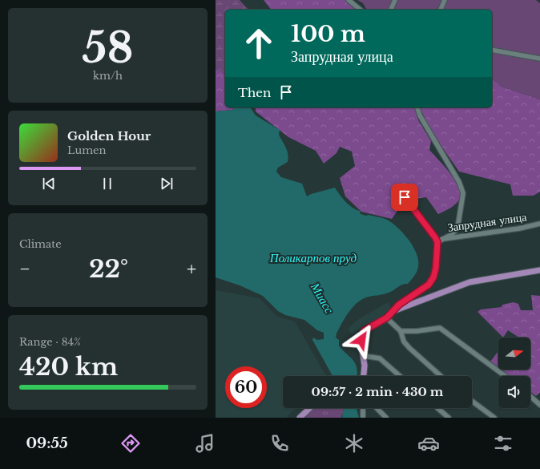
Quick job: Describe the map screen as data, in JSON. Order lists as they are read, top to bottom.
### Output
{
  "streets": {
    "street": ["Запрудная улица"]
  },
  "water": ["Поликарпов пруд", "Миасс"],
  "north": "right",
  "page": {
    "tile": [
      ["58", "km/h"],
      "Climate",
      ["Range · 84%", "420 km"]
    ],
    "turn": ["100 m", "Запрудная улица"],
    "then": "Then",
    "song": ["Golden Hour", "Lumen"],
    "heat": ["−", "22°", "+"],
    "limit": "60",
    "trip": "09:57 · 2 min · 430 m",
    "tabs": "09:55"
  }
}
